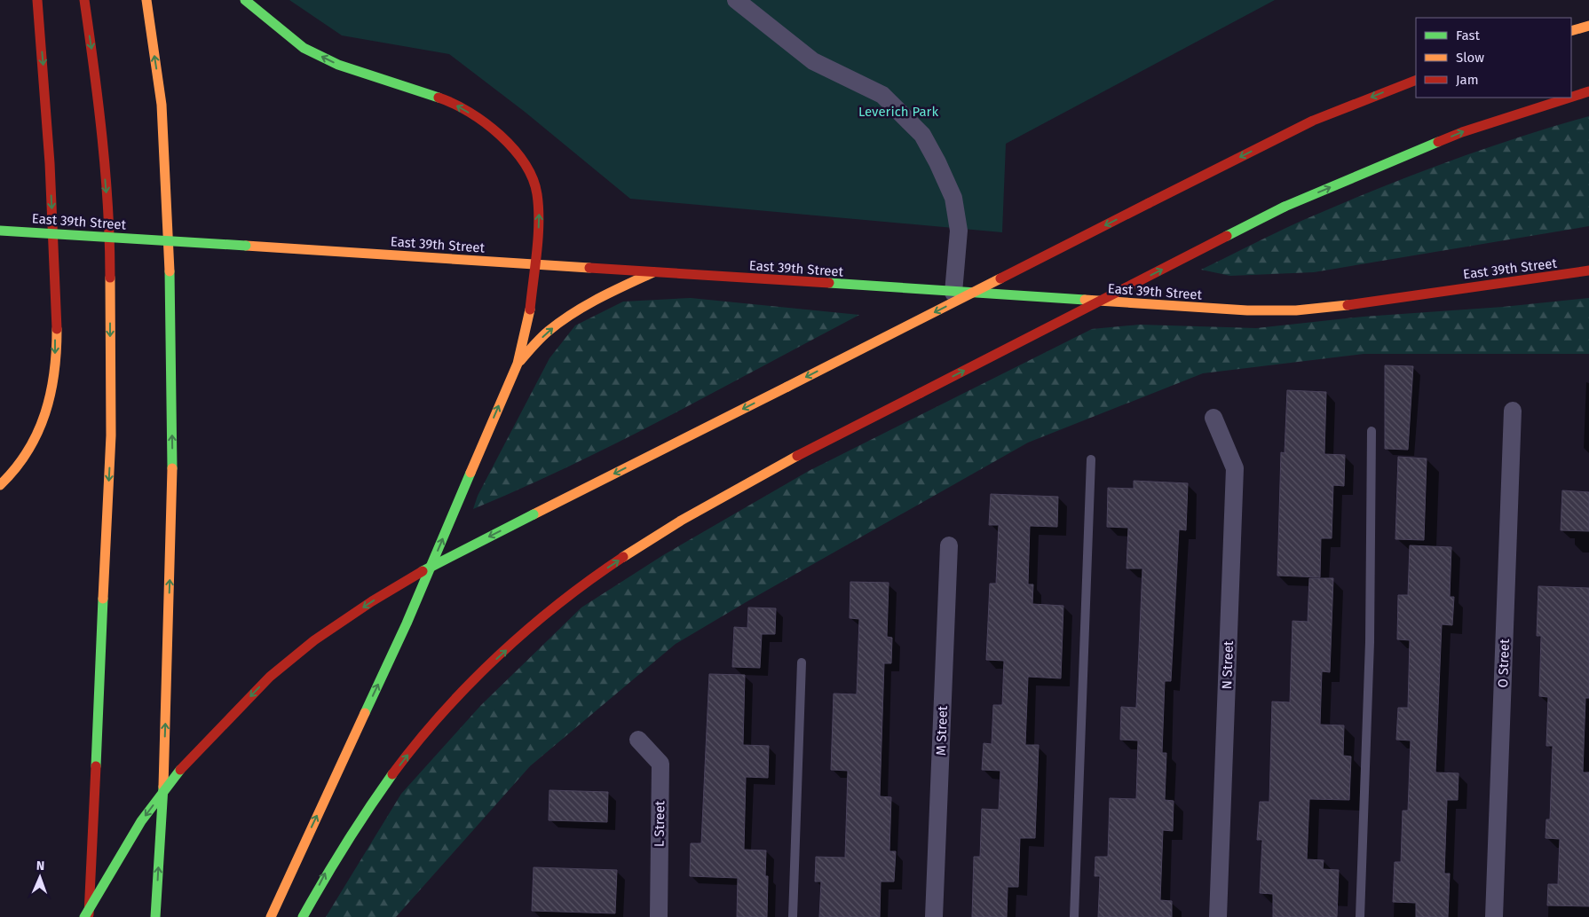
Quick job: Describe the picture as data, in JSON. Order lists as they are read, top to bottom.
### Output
{
  "streets": {
    "main road": ["East 39th Street"],
    "street": [
      "O Street",
      "N Street",
      "M Street",
      "L Street"
    ]
  },
  "parks": ["Leverich Park"],
  "legend": ["Fast", "Slow", "Jam"],
  "north": "top"
}
